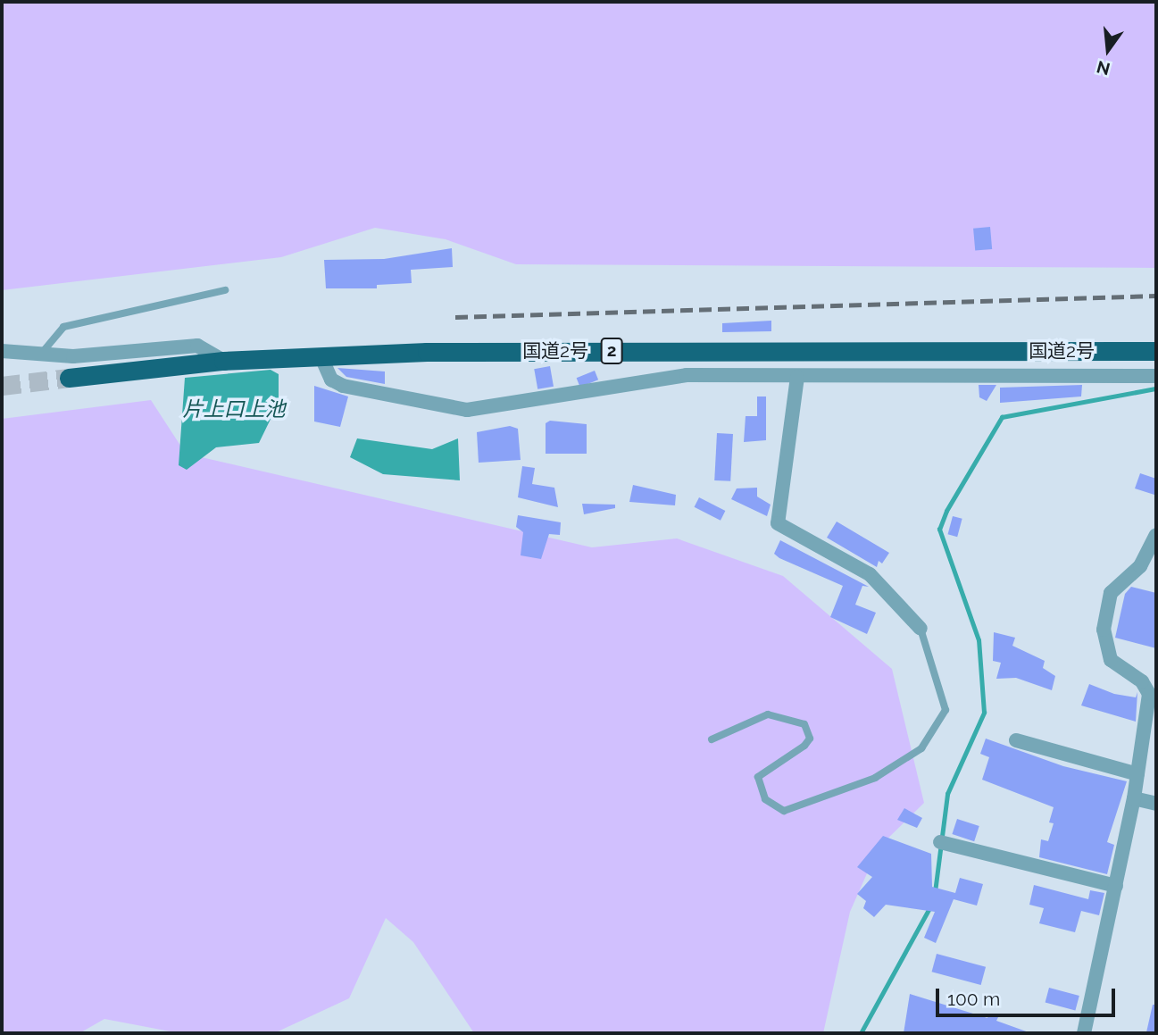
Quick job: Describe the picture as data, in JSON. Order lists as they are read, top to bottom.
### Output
{
  "streets": {
    "highway": ["国道2号", "2"]
  },
  "water": ["片上口上池"],
  "scale_bar": "100 m",
  "north": "bottom"
}
